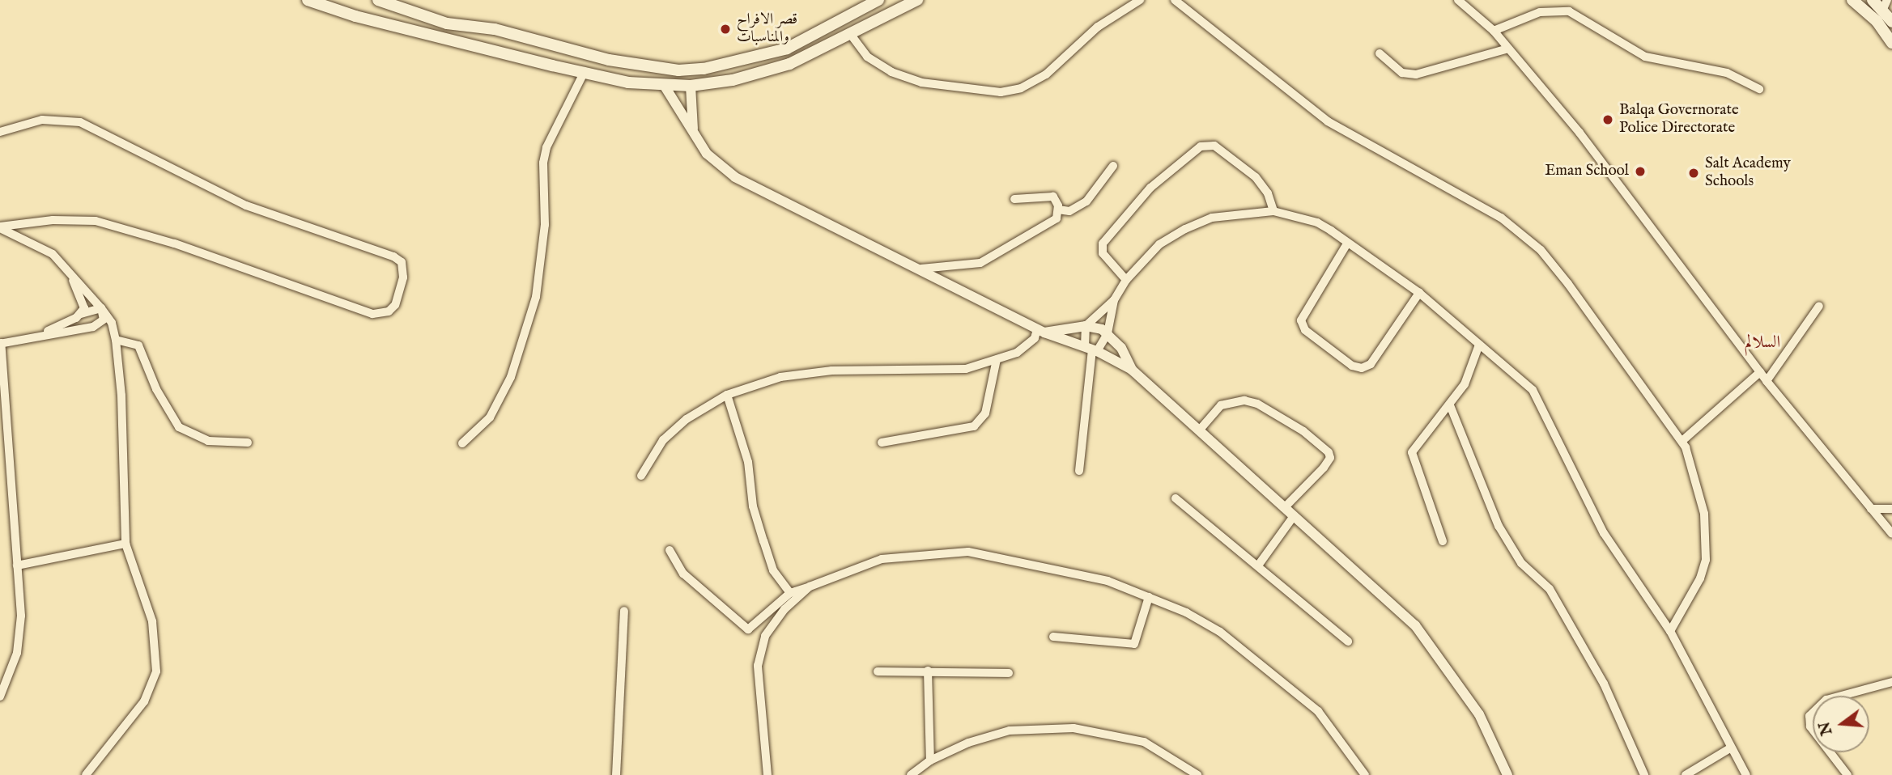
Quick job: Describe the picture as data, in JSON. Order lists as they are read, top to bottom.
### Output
{
  "districts": ["السلالم"],
  "places": [
    "قصر الافراح والمناسبات",
    "Balqa Governorate Police Directorate",
    "Eman School",
    "Salt Academy Schools"
  ],
  "north": "left"
}
